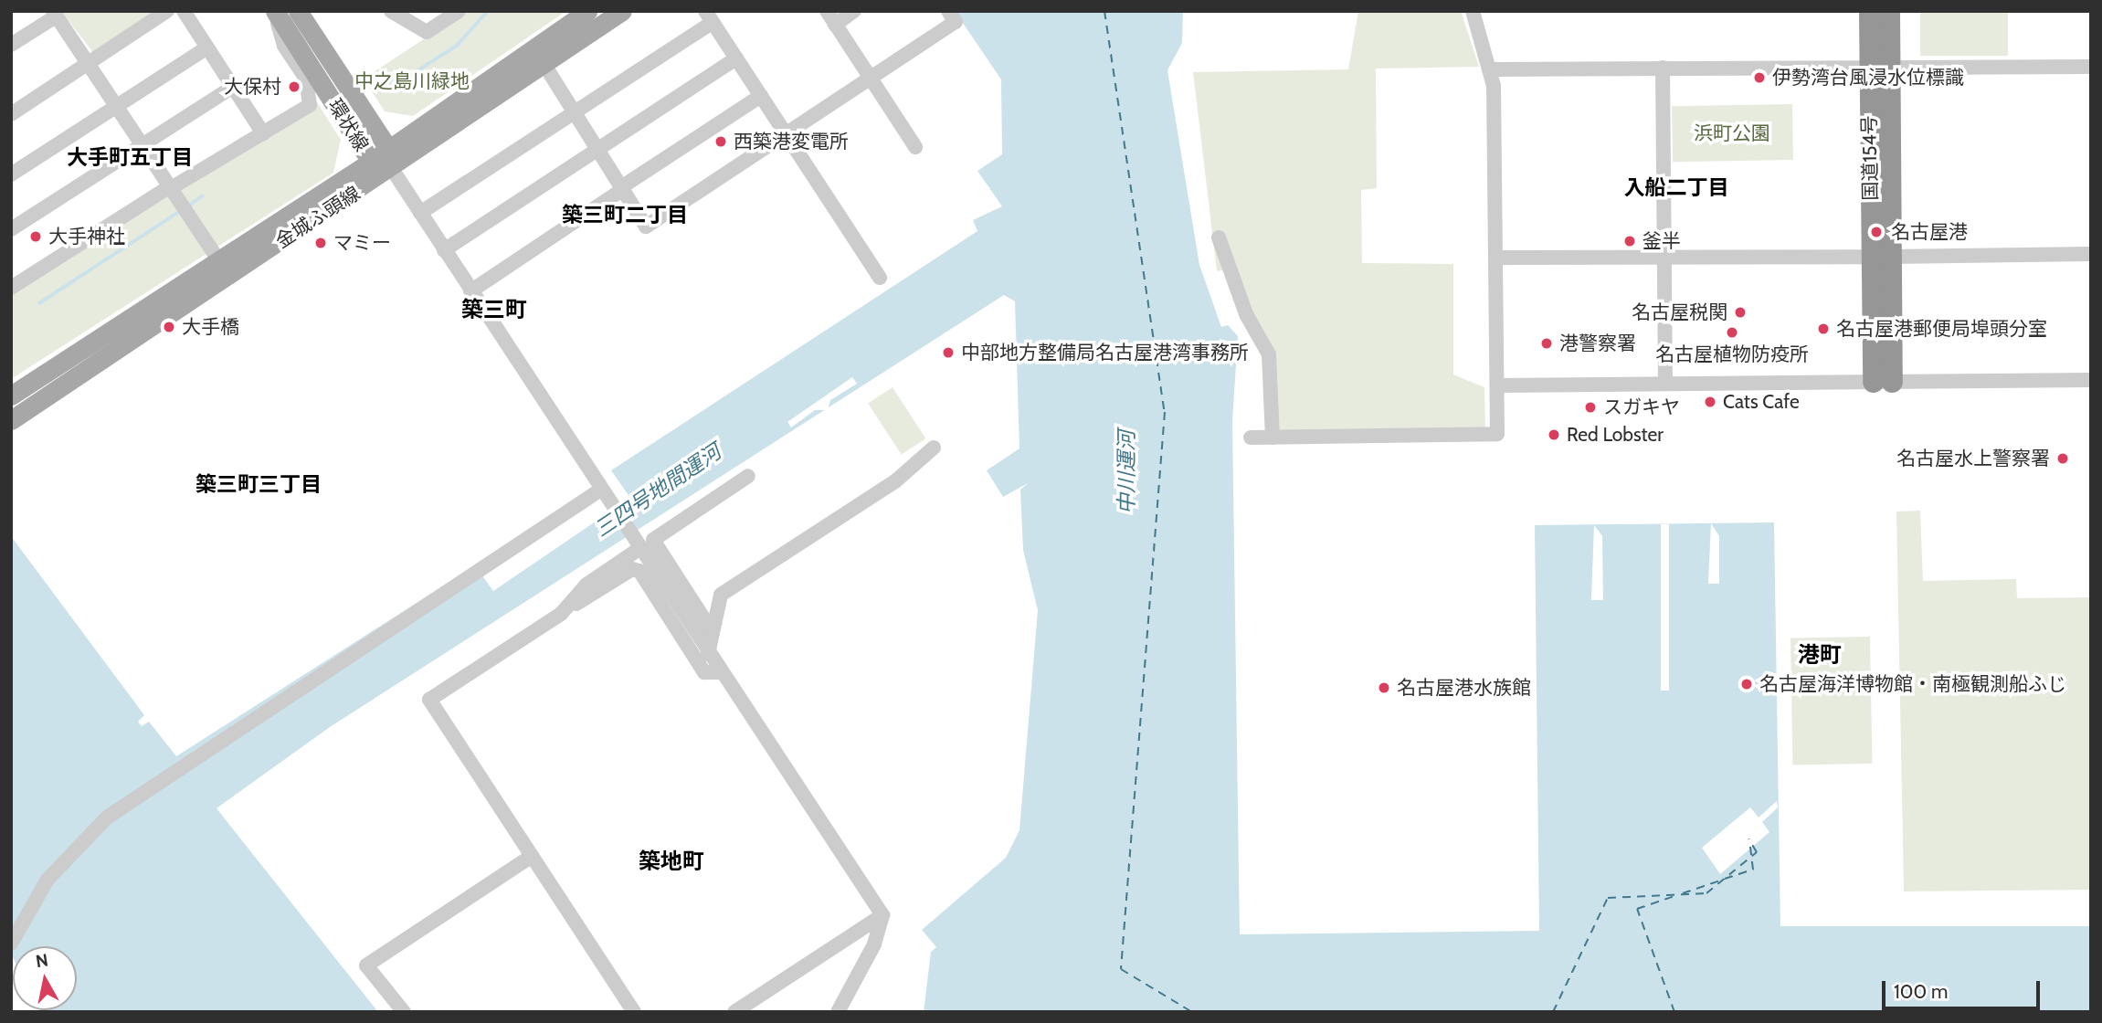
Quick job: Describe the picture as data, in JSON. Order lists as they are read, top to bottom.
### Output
{
  "streets": {
    "highway": ["国道154号"],
    "main road": ["環状線", "金城ふ頭線"]
  },
  "crossings": [
    ["環状線", "金城ふ頭線"]
  ],
  "districts": [
    "大手町五丁目",
    "入船二丁目",
    "築三町二丁目",
    "築三町",
    "築三町三丁目",
    "港町",
    "築地町"
  ],
  "water": ["中川運河", "三四号地間運河"],
  "parks": ["中之島川緑地", "浜町公園"],
  "places": [
    "伊勢湾台風浸水位標識",
    "大保村",
    "西築港変電所",
    "名古屋港",
    "大手神社",
    "釜半",
    "マミー",
    "名古屋税関",
    "大手橋",
    "名古屋港郵便局埠頭分室",
    "名古屋植物防疫所",
    "港警察署",
    "中部地方整備局名古屋港湾事務所",
    "Cats Cafe",
    "スガキヤ",
    "Red Lobster",
    "名古屋水上警察署",
    "名古屋海洋博物館・南極観測船ふじ",
    "名古屋港水族館"
  ],
  "scale_bar": "100 m",
  "north": "top"
}
